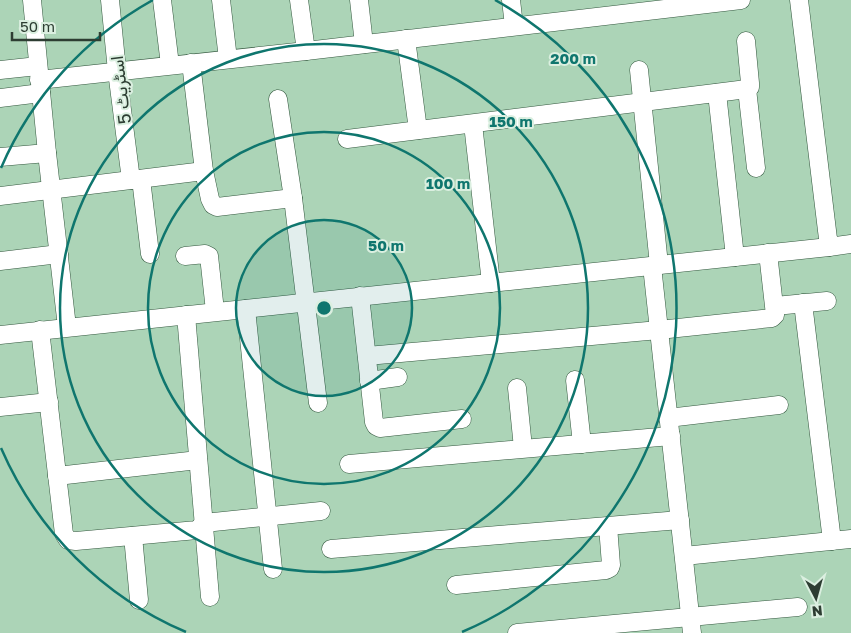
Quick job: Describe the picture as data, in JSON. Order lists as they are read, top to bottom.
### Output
{
  "streets": {
    "street": ["اسٹریٹ 5"]
  },
  "scale_bar": "50 m",
  "north": "bottom",
  "rings": [
    "200 m",
    "150 m",
    "100 m",
    "50 m"
  ]
}
